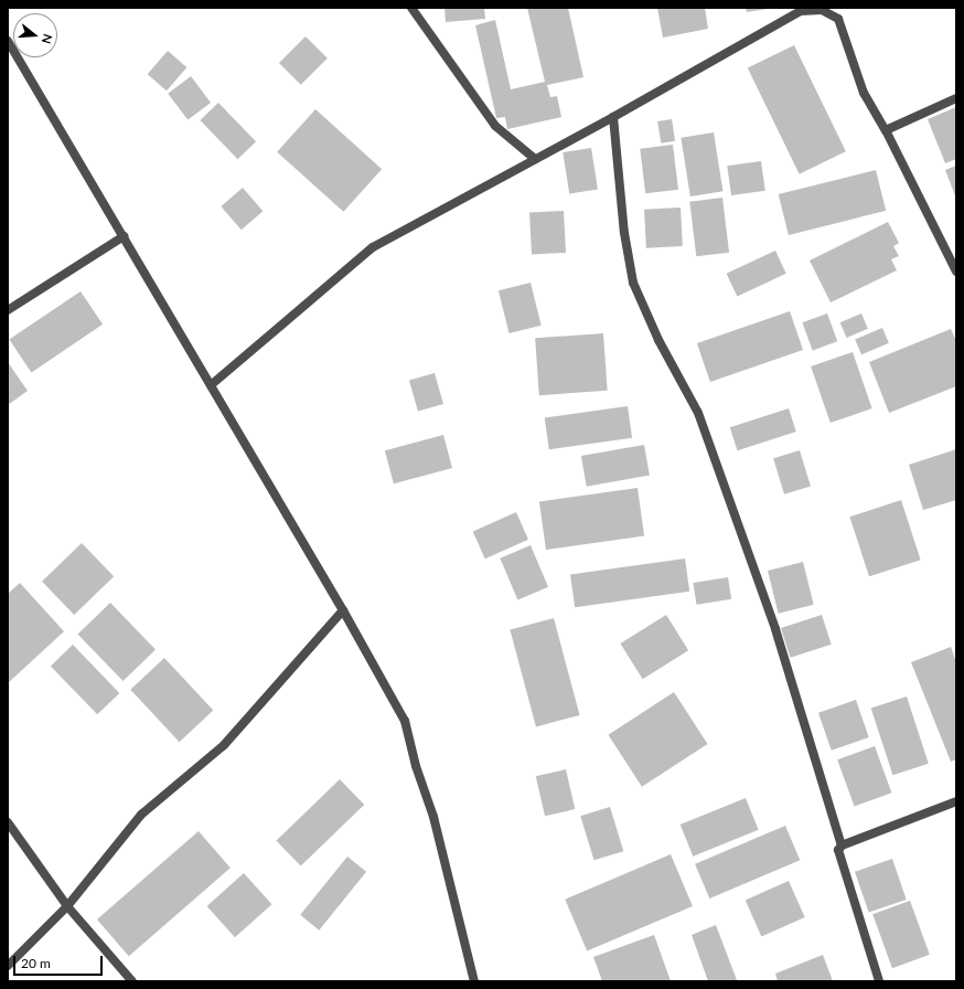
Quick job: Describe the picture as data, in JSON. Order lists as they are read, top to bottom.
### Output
{
  "scale_bar": "20 m",
  "north": "right"
}
